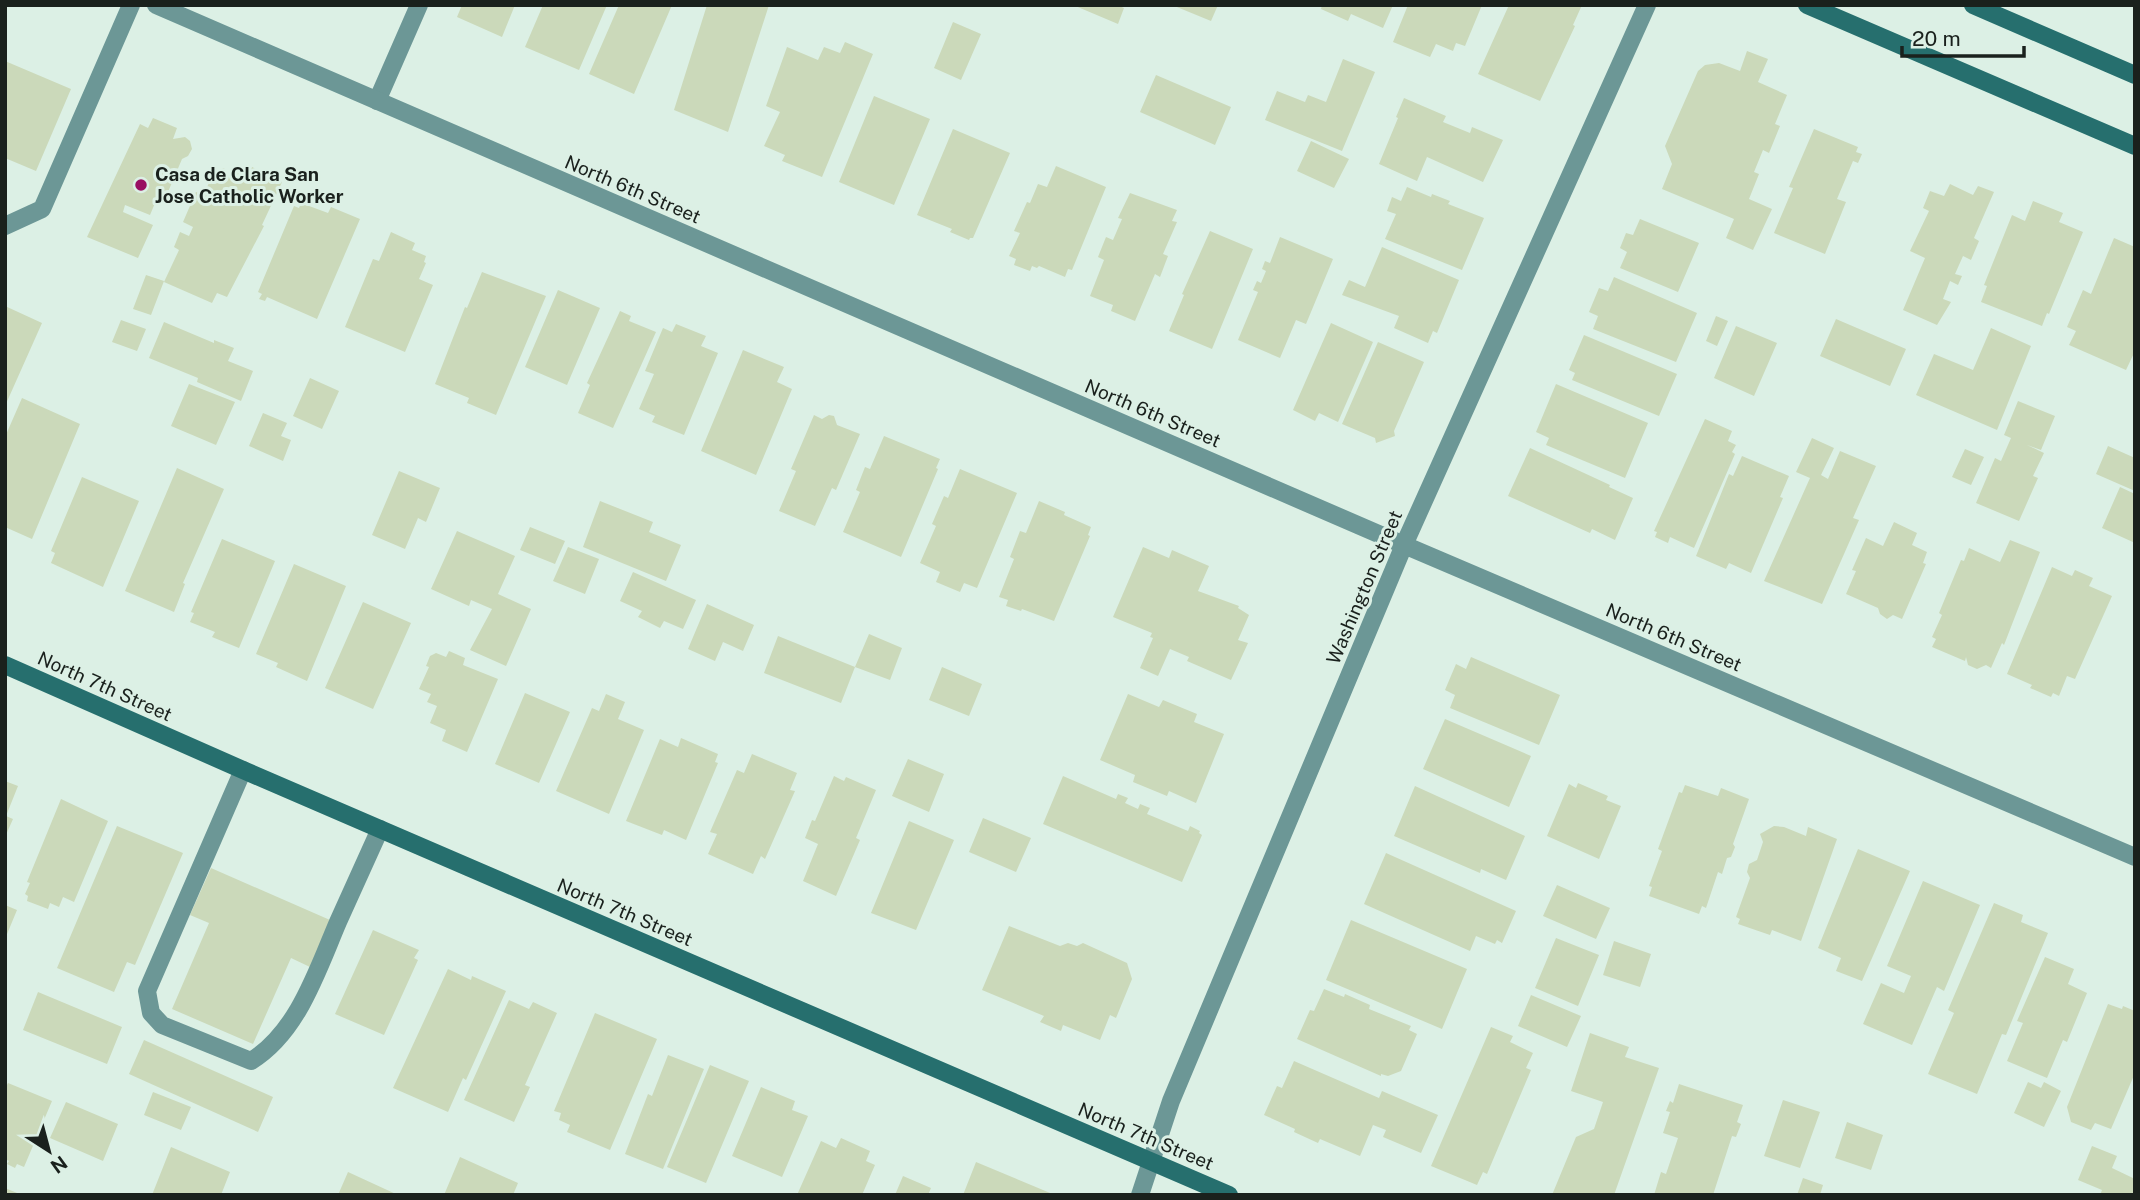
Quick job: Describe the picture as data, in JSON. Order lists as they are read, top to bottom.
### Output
{
  "streets": {
    "street": ["North 6th Street", "Washington Street", "North 7th Street"]
  },
  "crossings": [
    ["North 6th Street", "Washington Street"],
    ["Washington Street", "North 7th Street"]
  ],
  "places": ["Casa de Clara San Jose Catholic Worker"],
  "scale_bar": "20 m",
  "north": "bottom right"
}
